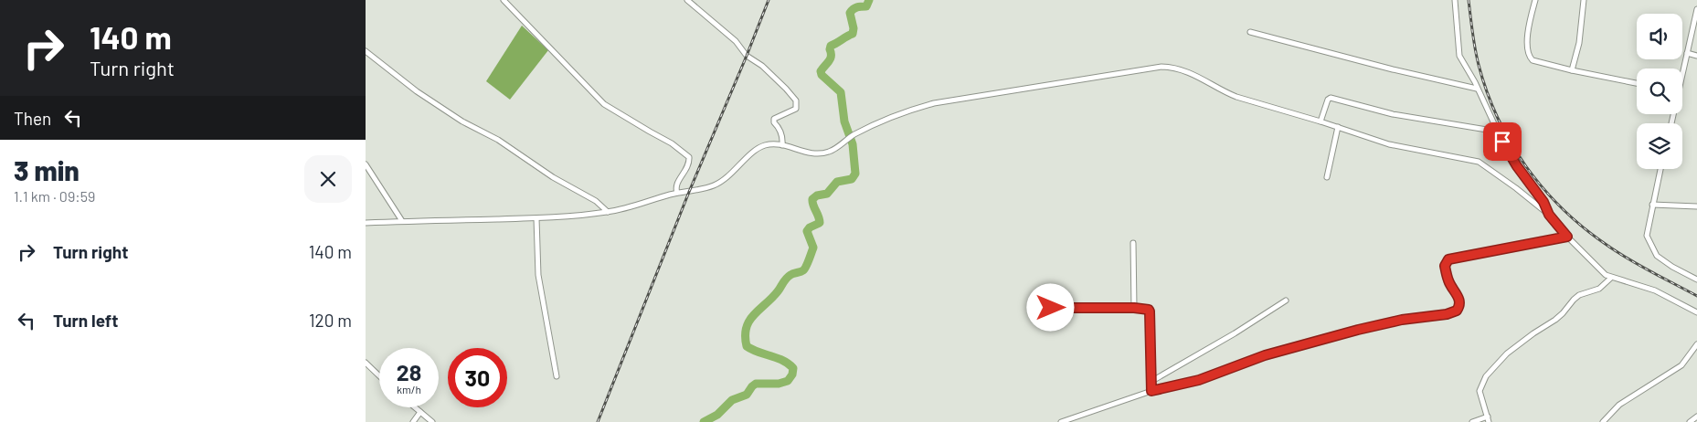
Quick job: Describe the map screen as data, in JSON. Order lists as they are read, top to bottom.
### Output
{
  "page": {
    "turn": ["140 m", "Turn right"],
    "then": "Then",
    "heading": ["3 min", "1.1 km · 09:59"],
    "list": [
      {
        "name": "Turn right",
        "value": "140 m"
      },
      {
        "name": "Turn left",
        "value": "120 m"
      }
    ],
    "speed": "28 km/h",
    "limit": "30"
  }
}
